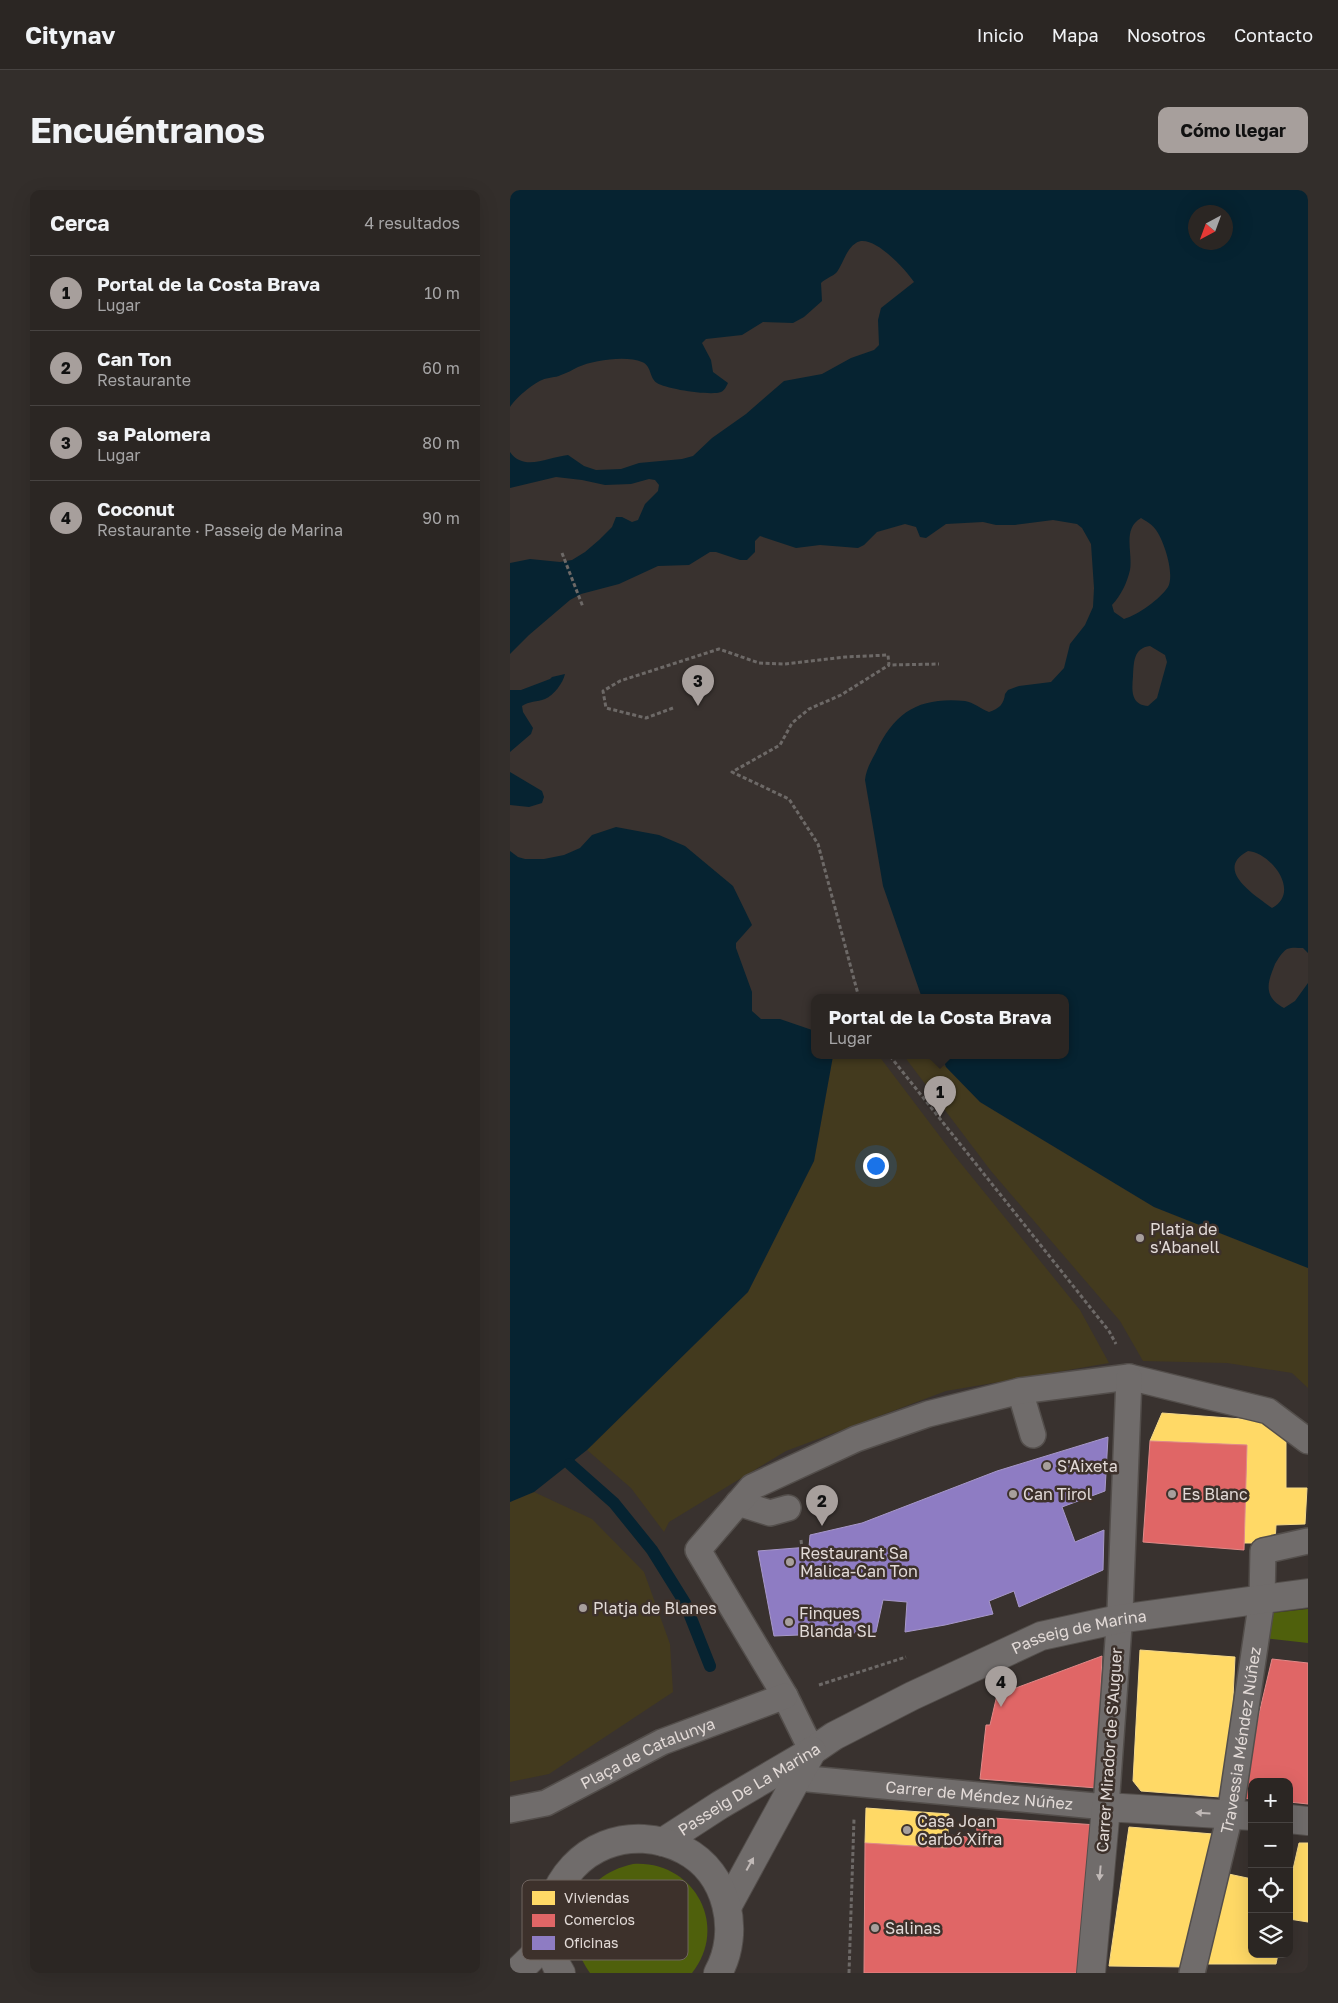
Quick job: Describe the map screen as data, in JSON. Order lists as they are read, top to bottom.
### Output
{
  "streets": {
    "street": [
      "Passeig de Marina",
      "Travessia Méndez Núñez",
      "Carrer Mirador de S'Auguer",
      "Plaça de Catalunya",
      "Carrer de Méndez Núñez",
      "Passeig De La Marina"
    ]
  },
  "crossings": [
    ["Passeig de Marina", "Travessia Méndez Núñez"],
    ["Passeig de Marina", "Carrer Mirador de S'Auguer"],
    ["Passeig de Marina", "Passeig De La Marina"],
    ["Travessia Méndez Núñez", "Carrer de Méndez Núñez"],
    ["Carrer Mirador de S'Auguer", "Carrer de Méndez Núñez"],
    ["Carrer de Méndez Núñez", "Passeig De La Marina"]
  ],
  "one_way": ["Passeig De La Marina"],
  "places": [
    "Platja de s'Abanell",
    "S'Aixeta",
    "Can Tirol",
    "Es Blanc",
    "Restaurant Sa Malica-Can Ton",
    "Platja de Blanes",
    "Finques Blanda SL",
    "Casa Joan Carbó Xifra",
    "Salinas"
  ],
  "legend": ["Viviendas", "Comercios", "Oficinas"],
  "north": "bottom left",
  "page": {
    "header": "Citynav",
    "nav": [
      "Inicio",
      "Mapa",
      "Nosotros",
      "Contacto"
    ],
    "buttons": "Cómo llegar",
    "title": "Encuéntranos",
    "heading": ["Cerca", "4 resultados"],
    "list": [
      {
        "mark": "1",
        "name": "Portal de la Costa Brava",
        "note": "Lugar",
        "value": "10 m"
      },
      {
        "mark": "2",
        "name": "Can Ton",
        "note": "Restaurante",
        "value": "60 m"
      },
      {
        "mark": "3",
        "name": "sa Palomera",
        "note": "Lugar",
        "value": "80 m"
      },
      {
        "mark": "4",
        "name": "Coconut",
        "note": "Restaurante · Passeig de Marina",
        "value": "90 m"
      }
    ],
    "pins": [
      "3",
      "1",
      "2",
      "4"
    ],
    "popup": ["Portal de la Costa Brava", "Lugar"],
    "map_buttons": ["+", "−"]
  }
}
